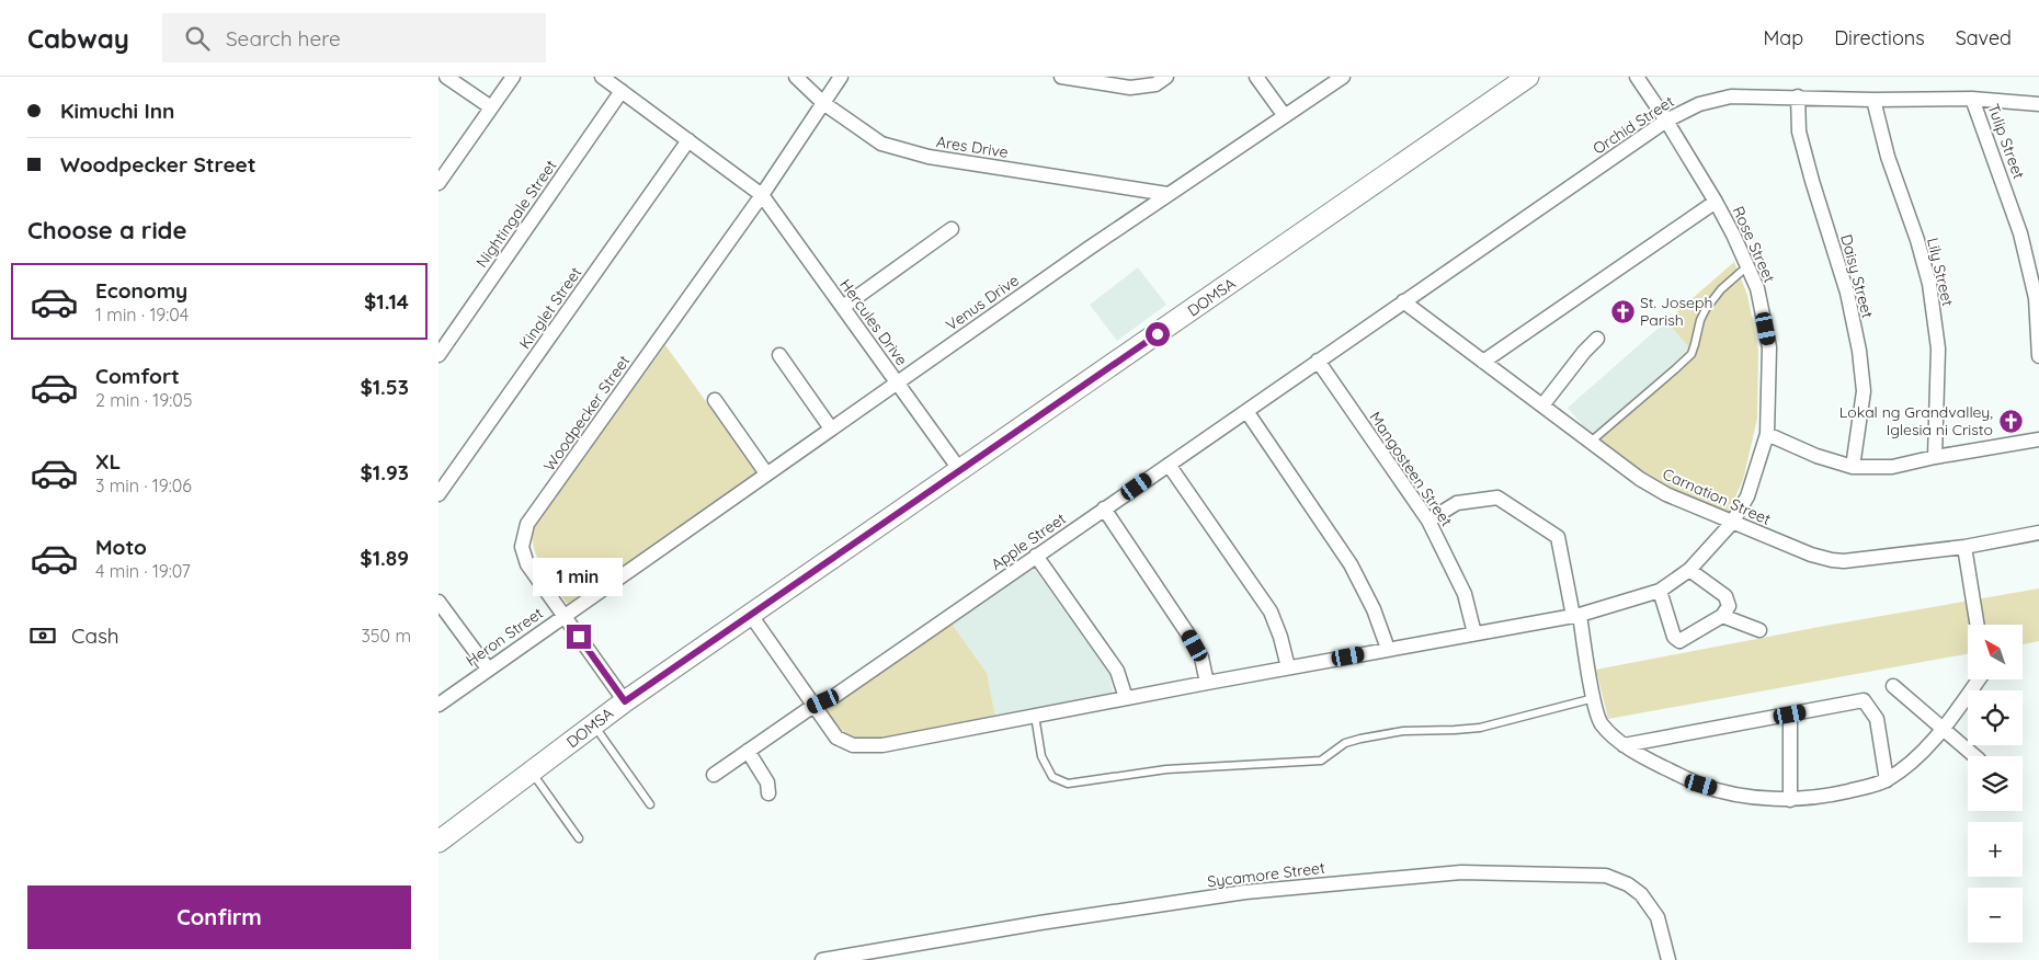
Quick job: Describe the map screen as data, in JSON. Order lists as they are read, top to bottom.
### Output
{
  "streets": {
    "main road": ["DOMSA"],
    "street": [
      "Orchid Street",
      "Tulip Street",
      "Ares Drive",
      "Nightingale Street",
      "Rose Street",
      "Lily Street",
      "Daisy Street",
      "Venus Drive",
      "Kinglet Street",
      "Hercules Drive",
      "Woodpecker Street",
      "Mangosteen Street",
      "Carnation Street",
      "Apple Street",
      "Heron Street",
      "Sycamore Street"
    ]
  },
  "crossings": [
    ["Orchid Street", "Tulip Street"],
    ["Orchid Street", "Rose Street"],
    ["Orchid Street", "Lily Street"],
    ["Orchid Street", "Daisy Street"],
    ["Orchid Street", "Carnation Street"],
    ["Orchid Street", "Apple Street"],
    ["Ares Drive", "Venus Drive"],
    ["Ares Drive", "Woodpecker Street"],
    ["Nightingale Street", "Hercules Drive"],
    ["Rose Street", "DOMSA"],
    ["Rose Street", "Mangosteen Street"],
    ["Rose Street", "Carnation Street"],
    ["Rose Street", "Apple Street"],
    ["DOMSA", "Hercules Drive"],
    ["DOMSA", "Woodpecker Street"],
    ["Venus Drive", "Hercules Drive"],
    ["Venus Drive", "Heron Street"],
    ["Kinglet Street", "Hercules Drive"],
    ["Hercules Drive", "Woodpecker Street"],
    ["Woodpecker Street", "Heron Street"],
    ["Mangosteen Street", "Apple Street"]
  ],
  "places": {
    "church": ["St. Joseph Parish", "Lokal ng Grandvalley, Iglesia ni Cristo"]
  },
  "north": "top left",
  "page": {
    "header": "Cabway",
    "search": "Search here",
    "nav": ["Map", "Directions", "Saved"],
    "banner": ["Kimuchi Inn", "Woodpecker Street"],
    "heading": "Choose a ride",
    "list": [
      {
        "name": "Economy",
        "note": "1 min · 19:04",
        "value": "$1.14"
      },
      {
        "name": "Comfort",
        "note": "2 min · 19:05",
        "value": "$1.53"
      },
      {
        "name": "XL",
        "note": "3 min · 19:06",
        "value": "$1.93"
      },
      {
        "name": "Moto",
        "note": "4 min · 19:07",
        "value": "$1.89"
      }
    ],
    "bubble": "1 min",
    "pay": ["Cash", "350 m"],
    "map_buttons": ["+", "−"],
    "buttons": "Confirm"
  }
}
